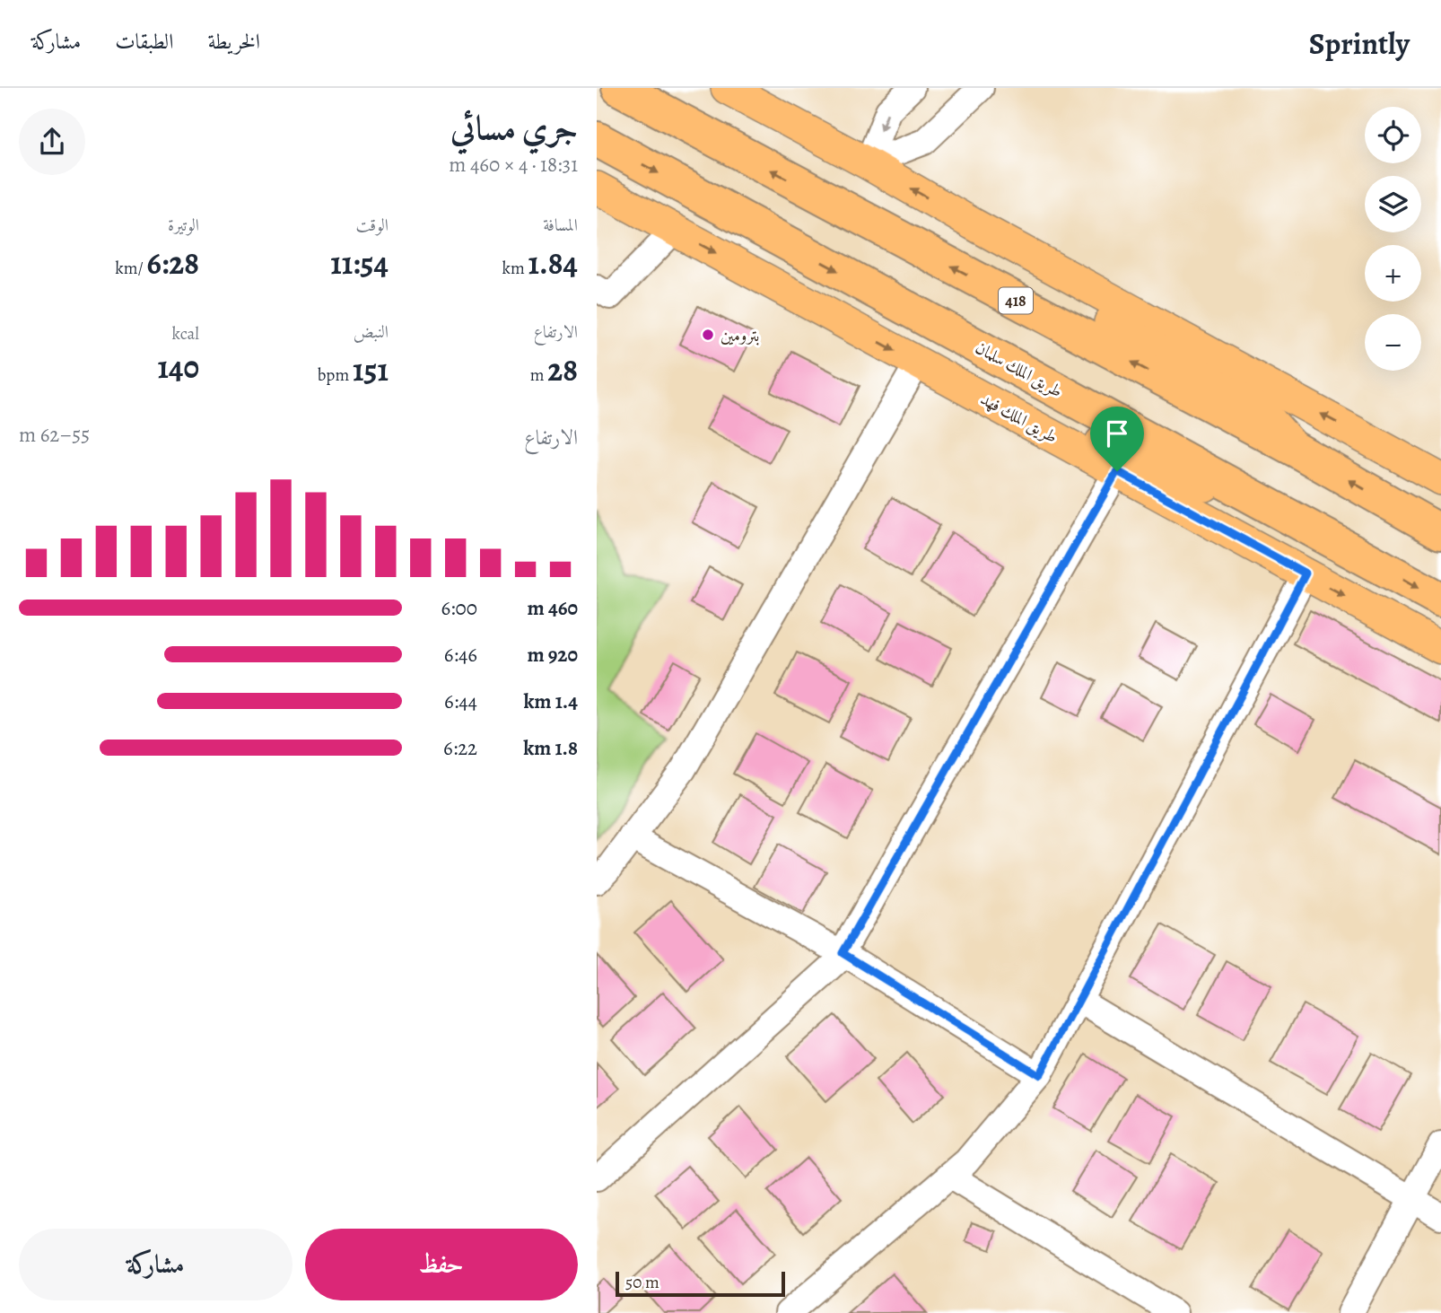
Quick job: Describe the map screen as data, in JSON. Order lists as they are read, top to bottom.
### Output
{
  "streets": {
    "highway": ["418", "طريق الملك سلمان"],
    "main road": ["طريق الملك فهد"]
  },
  "places": ["بترومين"],
  "scale_bar": "50 m",
  "page": {
    "header": "Sprintly",
    "nav": ["الخريطة", "الطبقات", "مشاركة"],
    "heading": ["جري مسائي", "18:31 · 4 × 460 m"],
    "map_buttons": ["+", "−"],
    "stats": [
      ["المسافة", "1.84 km"],
      ["الوقت", "11:54"],
      ["الوتيرة", "6:28 /km"],
      ["الارتفاع", "28 m"],
      ["النبض", "151 bpm"],
      ["kcal", "140"]
    ],
    "chart": ["الارتفاع", "55–62 m"],
    "list": [
      {
        "name": "460 m",
        "note": "6:00"
      },
      {
        "name": "920 m",
        "note": "6:46"
      },
      {
        "name": "1.4 km",
        "note": "6:44"
      },
      {
        "name": "1.8 km",
        "note": "6:22"
      }
    ],
    "buttons": ["حفظ", "مشاركة"],
    "scale": "50 m"
  }
}
